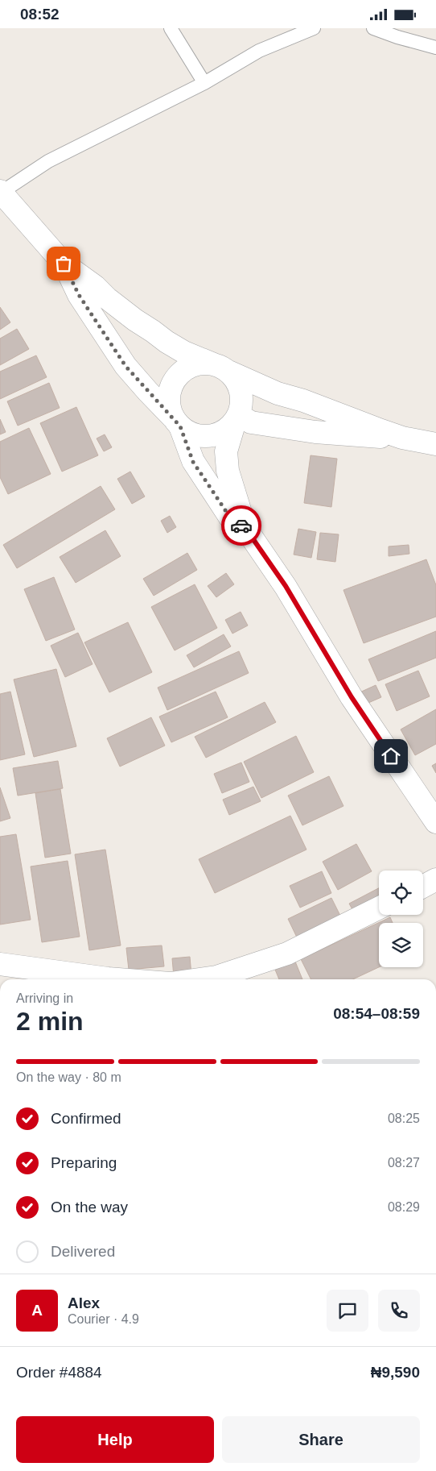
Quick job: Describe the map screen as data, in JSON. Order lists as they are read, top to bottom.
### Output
{
  "page": {
    "status": "08:52",
    "heading": ["2 min", "Arriving in", "08:54–08:59"],
    "panel": [
      "Alex",
      "Courier · 4.9",
      "Order #4884",
      "₦9,590"
    ],
    "bar": "On the way · 80 m",
    "list": [
      ["Confirmed", "08:25"],
      ["Preparing", "08:27"],
      ["On the way", "08:29"],
      "Delivered"
    ],
    "round": "A",
    "buttons": ["Help", "Share"]
  }
}
